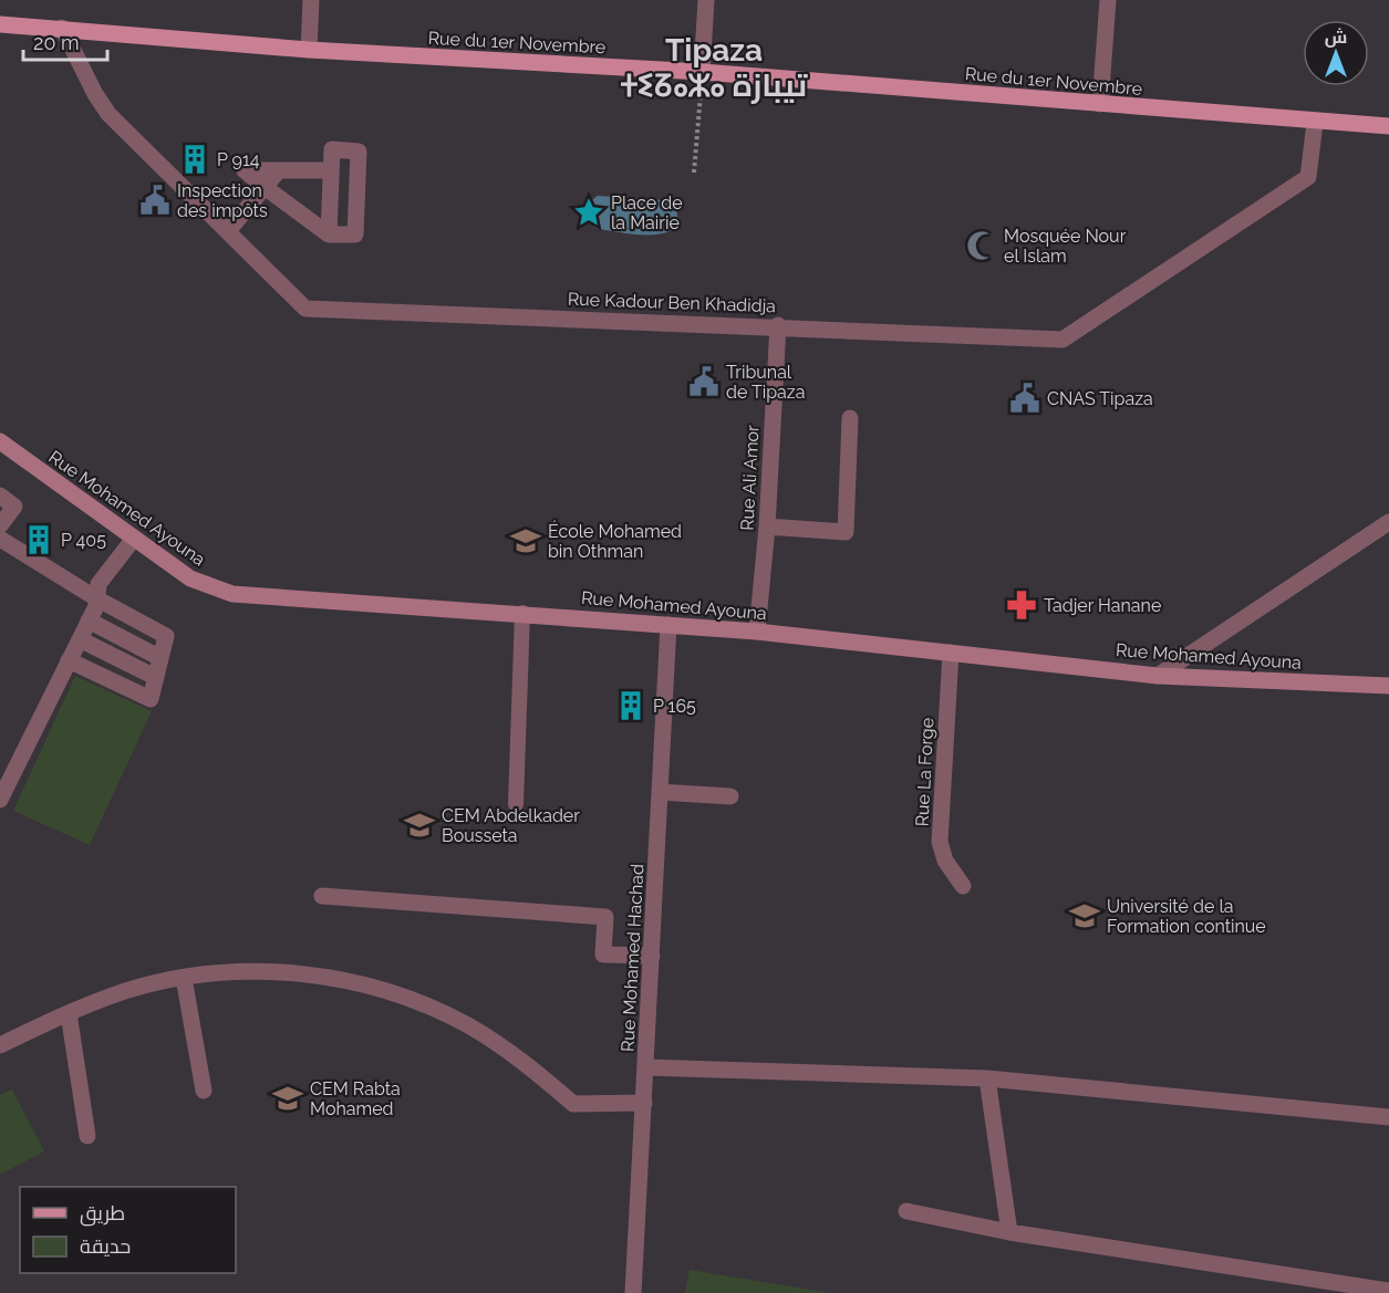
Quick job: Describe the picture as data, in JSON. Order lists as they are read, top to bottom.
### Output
{
  "streets": {
    "main road": ["Rue du 1er Novembre", "Rue Mohamed Ayouna"],
    "street": [
      "Rue Kadour Ben Khadidja",
      "Rue Ali Amor",
      "Rue La Forge",
      "Rue Mohamed Hachad"
    ]
  },
  "crossings": [
    ["Rue du 1er Novembre", "Rue Kadour Ben Khadidja"],
    ["Rue Kadour Ben Khadidja", "Rue Ali Amor"],
    ["Rue Ali Amor", "Rue Mohamed Ayouna"],
    ["Rue Mohamed Ayouna", "Rue La Forge"],
    ["Rue Mohamed Ayouna", "Rue Mohamed Hachad"]
  ],
  "districts": ["Tipaza ⵜⵉⵒⴰⵣⴰ تيبازة"],
  "places": {
    "building": ["P 914", "P 405", "P 165"],
    "public building": ["Inspection des impôts", "Tribunal de Tipaza", "CNAS Tipaza"],
    "place": ["Place de la Mairie"],
    "mosque": ["Mosquée Nour el Islam"],
    "school or university": [
      "École Mohamed bin Othman",
      "CEM Abdelkader Bousseta",
      "Université de la Formation continue",
      "CEM Rabta Mohamed"
    ],
    "pharmacy": ["Tadjer Hanane"]
  },
  "legend": ["طريق", "حديقة"],
  "scale_bar": "20 m",
  "north": "top"
}
